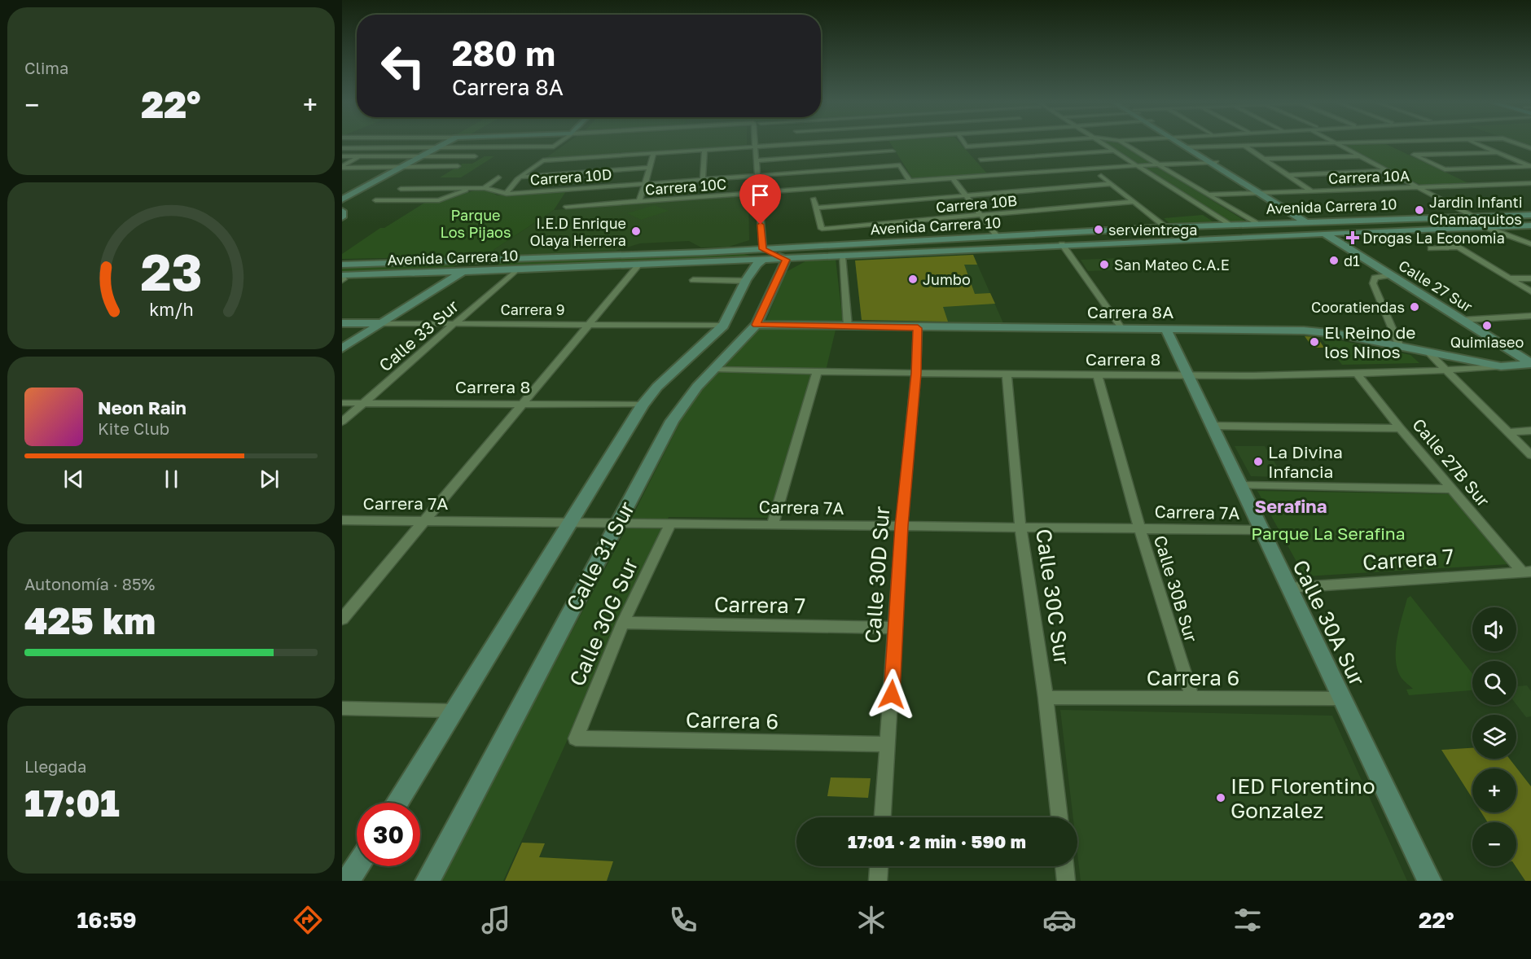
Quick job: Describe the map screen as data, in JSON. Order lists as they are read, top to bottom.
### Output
{
  "streets": {
    "main road": [
      "Avenida Carrera 10",
      "Calle 27 Sur",
      "Carrera 9",
      "Carrera 8A",
      "Carrera 8",
      "Calle 31 Sur",
      "Calle 30A Sur"
    ],
    "street": [
      "Carrera 10D",
      "Carrera 10A",
      "Carrera 10C",
      "Carrera 10B",
      "Calle 33 Sur",
      "Calle 27B Sur",
      "Carrera 7A",
      "Carrera 7",
      "Calle 30D Sur",
      "Calle 30B Sur",
      "Calle 30C Sur",
      "Calle 30G Sur",
      "Carrera 6"
    ]
  },
  "crossings": [
    ["Carrera 10D", "Carrera 10C"],
    ["Carrera 10A", "Calle 27 Sur"],
    ["Carrera 10C", "Calle 27 Sur"],
    ["Avenida Carrera 10", "Calle 27 Sur"],
    ["Avenida Carrera 10", "Calle 33 Sur"],
    ["Avenida Carrera 10", "Calle 31 Sur"],
    ["Calle 27 Sur", "Carrera 8"],
    ["Carrera 9", "Calle 33 Sur"],
    ["Carrera 8A", "Carrera 8"],
    ["Carrera 8A", "Calle 31 Sur"],
    ["Carrera 8A", "Calle 30D Sur"],
    ["Carrera 8A", "Calle 30A Sur"],
    ["Calle 33 Sur", "Carrera 8"],
    ["Carrera 8", "Calle 27B Sur"],
    ["Carrera 8", "Calle 31 Sur"],
    ["Carrera 8", "Calle 30D Sur"],
    ["Carrera 8", "Calle 30B Sur"],
    ["Carrera 8", "Calle 30C Sur"],
    ["Carrera 8", "Calle 30A Sur"],
    ["Calle 27B Sur", "Carrera 7"],
    ["Carrera 7A", "Calle 31 Sur"],
    ["Carrera 7A", "Calle 30D Sur"],
    ["Carrera 7A", "Calle 30B Sur"],
    ["Carrera 7A", "Calle 30C Sur"],
    ["Carrera 7A", "Calle 30G Sur"],
    ["Carrera 7A", "Calle 30A Sur"],
    ["Carrera 7", "Calle 30D Sur"],
    ["Carrera 7", "Calle 30G Sur"],
    ["Carrera 7", "Calle 30A Sur"],
    ["Calle 30D Sur", "Carrera 6"],
    ["Calle 30B Sur", "Carrera 6"],
    ["Calle 30C Sur", "Carrera 6"],
    ["Calle 30G Sur", "Carrera 6"],
    ["Calle 30A Sur", "Carrera 6"]
  ],
  "districts": ["Serafina"],
  "parks": ["Parque Los Pijaos", "Parque La Serafina"],
  "places": {
    "other": [
      "Jardin Infanti Chamaquitos",
      "servientrega",
      "I.E.D Enrique Olaya Herrera",
      "d1",
      "San Mateo C.A.E",
      "Jumbo",
      "Cooratiendas",
      "Quimiaseo",
      "El Reino de los Ninos",
      "La Divina Infancia",
      "IED Florentino Gonzalez"
    ],
    "health": ["Drogas La Economia"]
  },
  "page": {
    "tile": [
      "Clima",
      ["Autonomía · 85%", "425 km"],
      ["Llegada", "17:01"]
    ],
    "turn": ["280 m", "Carrera 8A"],
    "heat": ["−", "22°", "+"],
    "song": ["Neon Rain", "Kite Club"],
    "map_buttons": ["+", "−"],
    "limit": "30",
    "trip": "17:01 · 2 min · 590 m",
    "tabs": ["16:59", "22°"],
    "gauge": ["23", "km/h"]
  }
}
